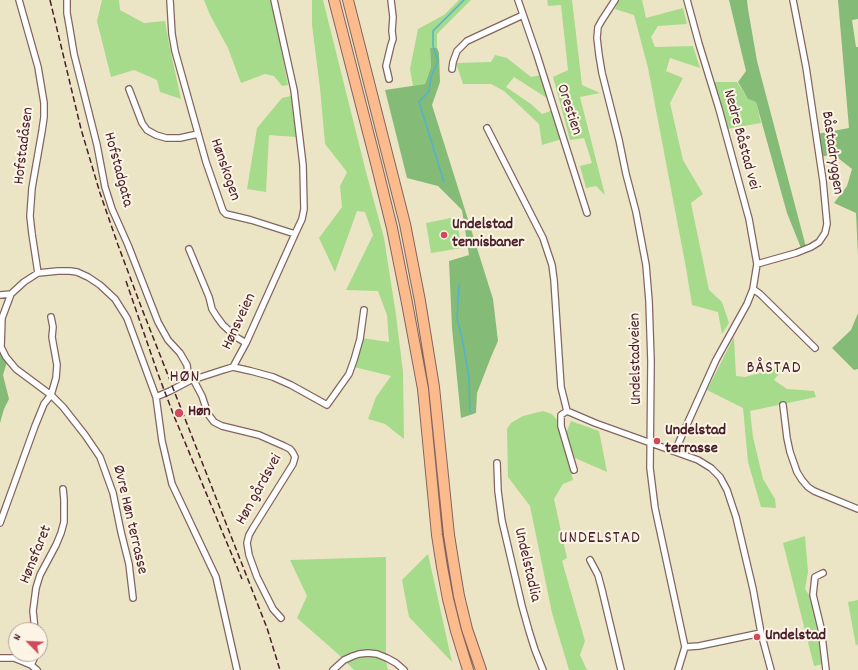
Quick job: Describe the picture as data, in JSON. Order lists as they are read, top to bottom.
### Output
{
  "streets": {
    "street": [
      "Orestien",
      "Nedre Båstad vei",
      "Hofstadåsen",
      "Båstadryggen",
      "Hofstadgata",
      "Hønskogen",
      "Hønsveien",
      "Undelstadveien",
      "Høn gårdsvei",
      "Øvre Høn terrasse",
      "Hønsfaret",
      "Undelstadlia"
    ]
  },
  "crossings": [
    ["Nedre Båstad vei", "Båstadryggen"],
    ["Hofstadåsen", "Øvre Høn terrasse"],
    ["Hofstadgata", "Hønsveien"],
    ["Hofstadgata", "Høn gårdsvei"],
    ["Hønskogen", "Hønsveien"],
    ["Hønsveien", "Høn gårdsvei"],
    ["Hønsveien", "Øvre Høn terrasse"]
  ],
  "districts": ["BÅSTAD", "HØN", "UNDELSTAD"],
  "places": [
    "Undelstad tennisbaner",
    "Høn",
    "Undelstad terrasse",
    "Undelstad"
  ],
  "north": "top left"
}
